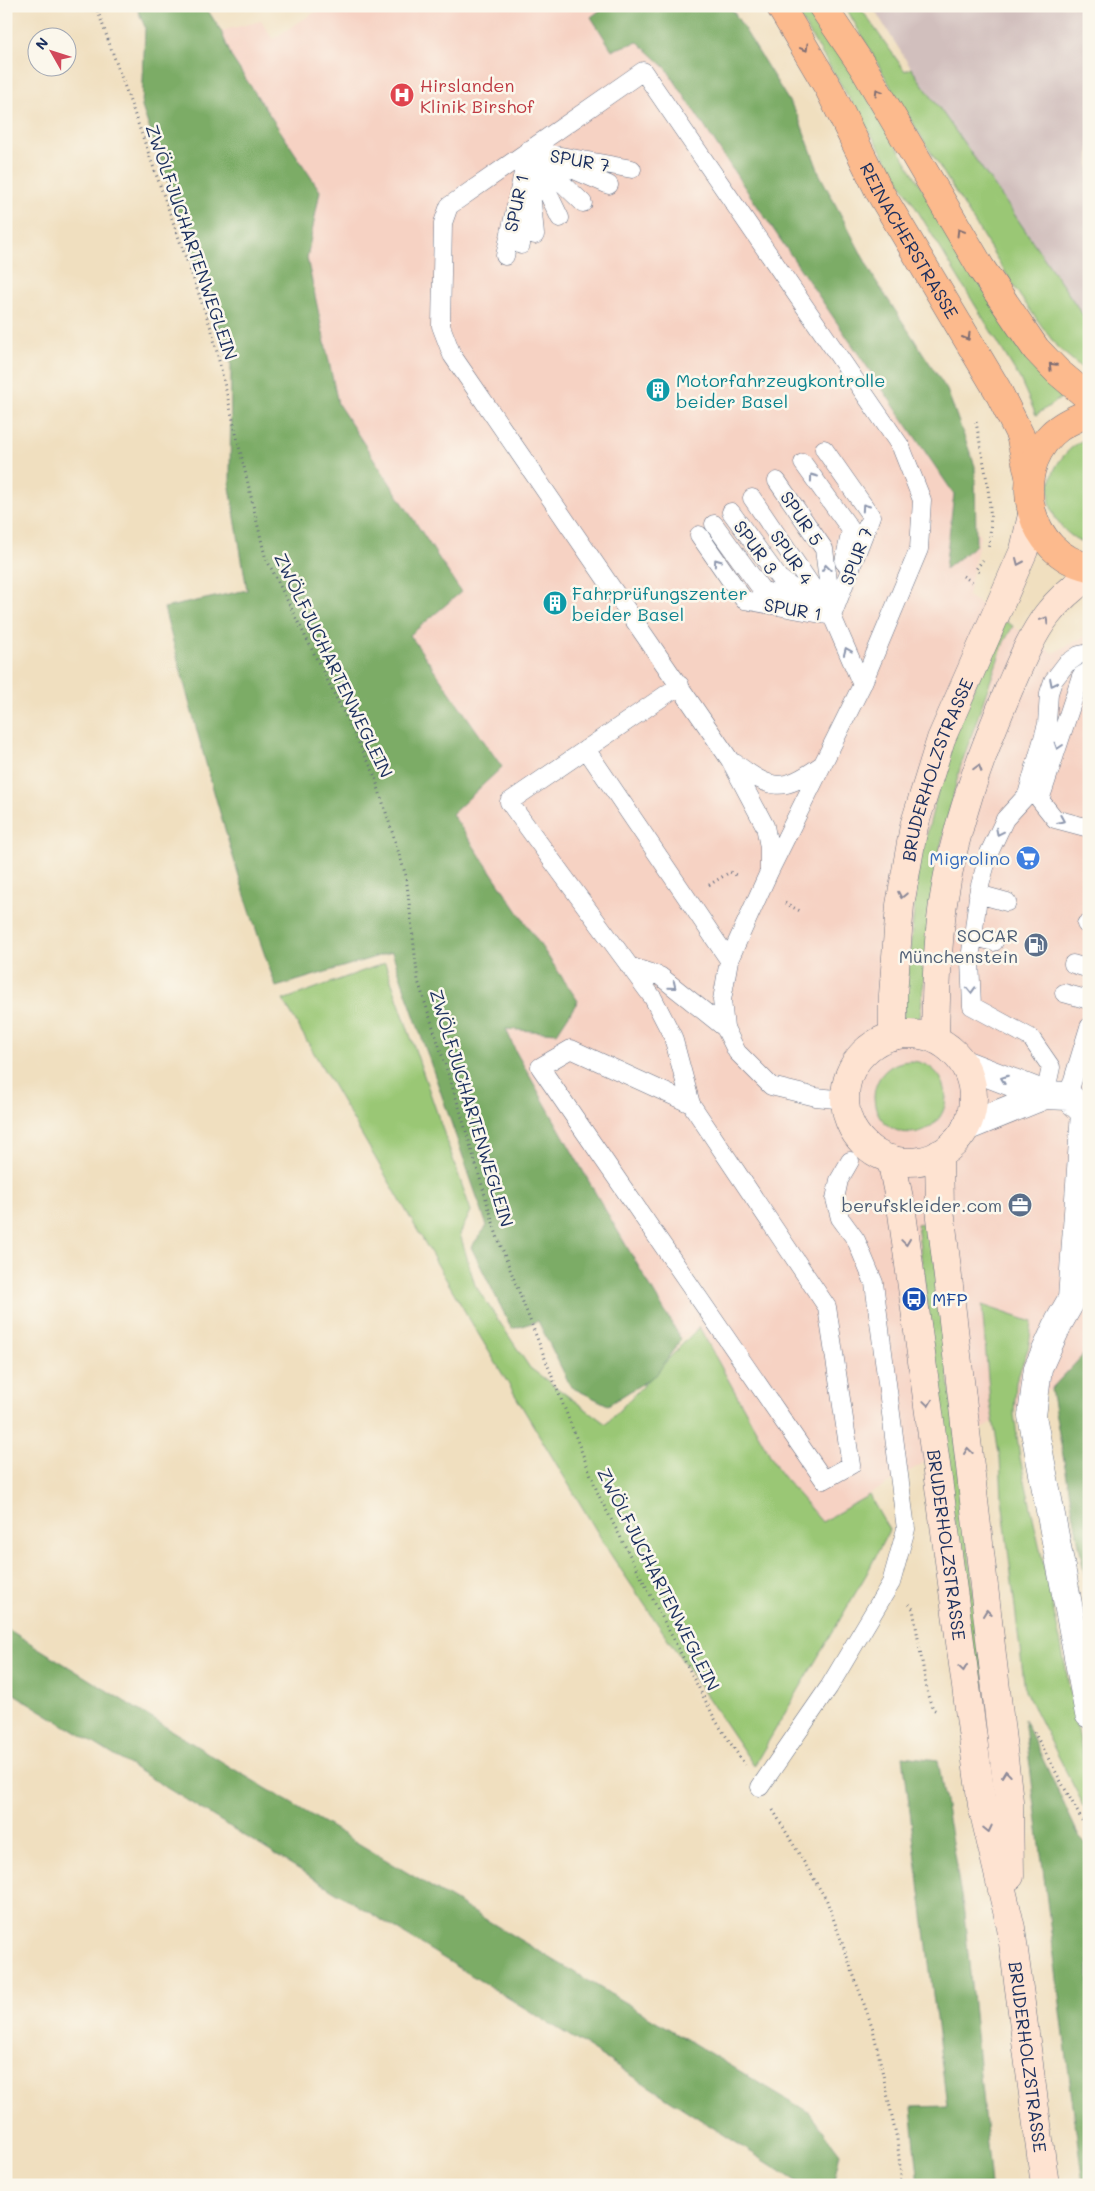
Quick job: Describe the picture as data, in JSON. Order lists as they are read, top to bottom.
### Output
{
  "streets": {
    "main road": ["REINACHERSTRASSE", "BRUDERHOLZSTRASSE"],
    "lane": [
      "SPUR 7",
      "SPUR 1",
      "SPUR 5",
      "SPUR 3",
      "SPUR 4"
    ],
    "path": ["ZWÖLFJUCHARTENWEGLEIN"]
  },
  "crossings": [
    ["SPUR 7", "SPUR 1"],
    ["SPUR 7", "SPUR 5"],
    ["SPUR 7", "SPUR 3"],
    ["SPUR 7", "SPUR 4"],
    ["SPUR 1", "SPUR 5"],
    ["SPUR 1", "SPUR 3"],
    ["SPUR 1", "SPUR 4"],
    ["SPUR 5", "SPUR 3"],
    ["SPUR 5", "SPUR 4"],
    ["SPUR 3", "SPUR 4"]
  ],
  "one_way": ["SPUR 5"],
  "places": {
    "hospital": ["Hirslanden Klinik Birshof"],
    "building": ["Motorfahrzeugkontrolle beider Basel", "Fahrprüfungszenter beider Basel"],
    "supermarket": ["Migrolino"],
    "fuel station": ["SOCAR Münchenstein"],
    "office": ["berufskleider.com"],
    "bus stop": ["MFP"]
  },
  "north": "top left"
}
